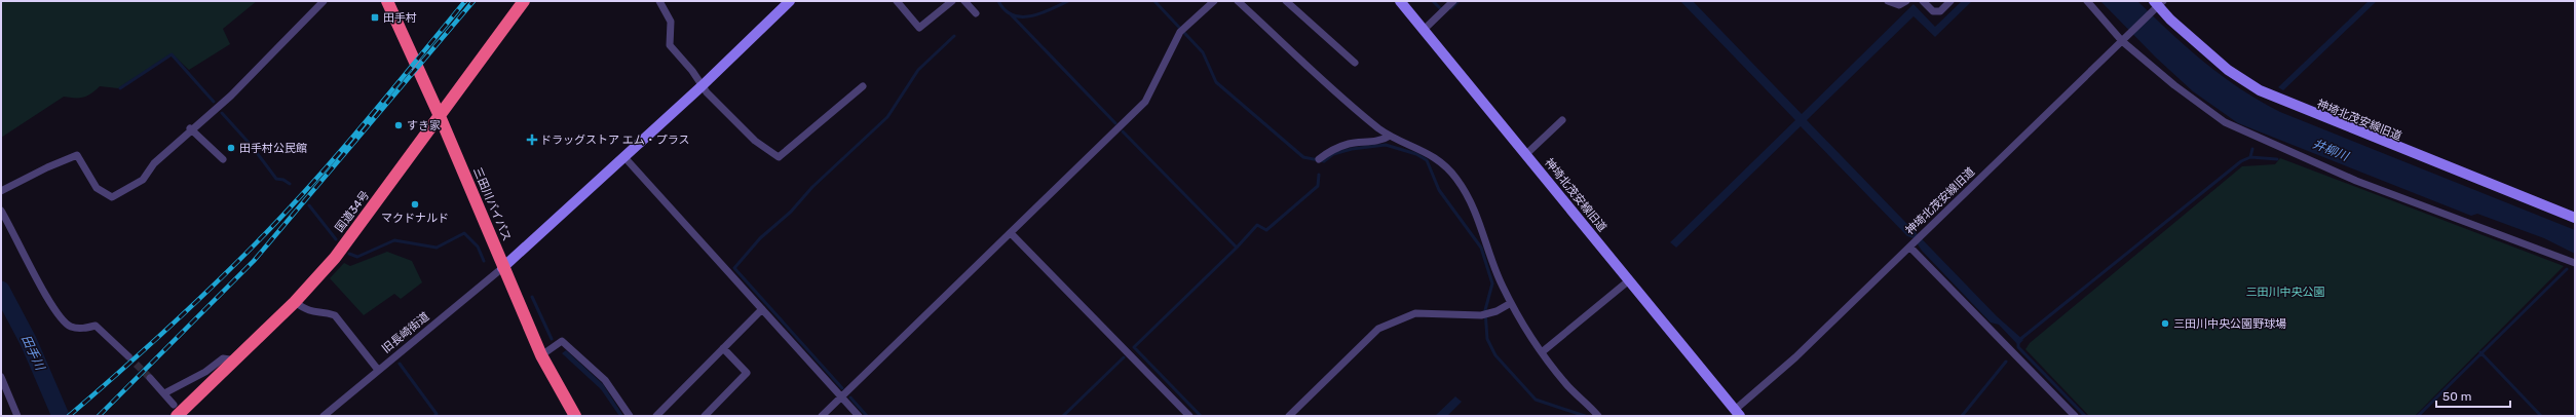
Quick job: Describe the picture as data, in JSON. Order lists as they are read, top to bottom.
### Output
{
  "streets": {
    "highway": ["三田川バイパス", "国道34号"],
    "street": ["神埼北茂安線旧道", "旧長崎街道"]
  },
  "crossings": [
    ["三田川バイパス", "国道34号"],
    ["三田川バイパス", "旧長崎街道"]
  ],
  "water": ["井柳川", "田手川"],
  "parks": ["三田川中央公園"],
  "places": {
    "transit": ["田手村"],
    "other": [
      "すき家",
      "田手村公民館",
      "マクドナルド",
      "三田川中央公園野球場"
    ],
    "health": ["ドラッグストア エム・プラス"]
  },
  "scale_bar": "50 m"
}
